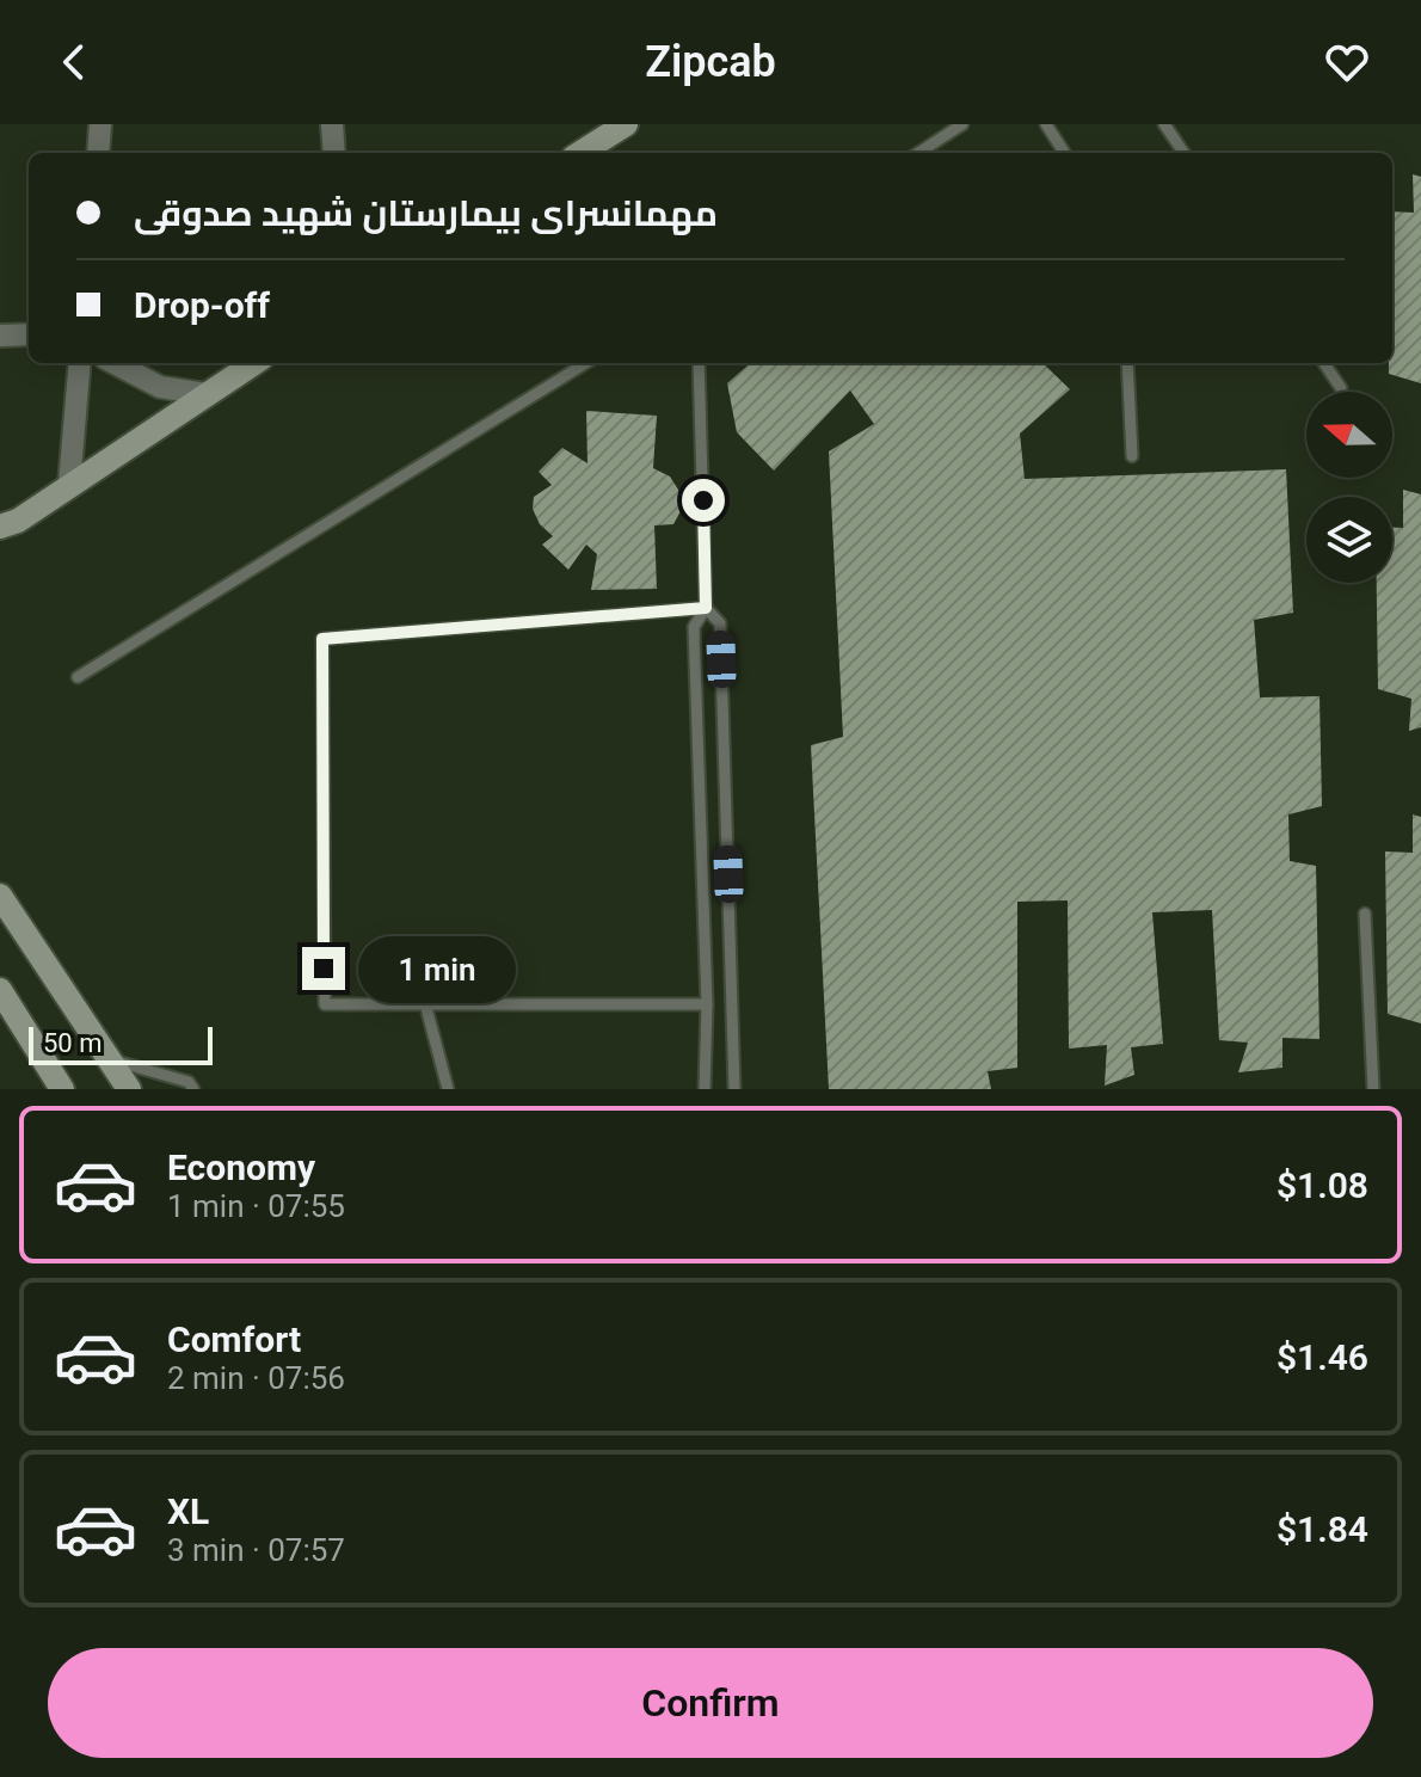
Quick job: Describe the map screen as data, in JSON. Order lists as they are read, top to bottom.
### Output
{
  "scale_bar": "50 m",
  "north": "left",
  "page": {
    "header": "Zipcab",
    "banner": ["مهمانسرای بیمارستان شهید صدوقی", "Drop-off"],
    "bubble": "1 min",
    "scale": "50 m",
    "list": [
      {
        "name": "Economy",
        "note": "1 min · 07:55",
        "value": "$1.08"
      },
      {
        "name": "Comfort",
        "note": "2 min · 07:56",
        "value": "$1.46"
      },
      {
        "name": "XL",
        "note": "3 min · 07:57",
        "value": "$1.84"
      }
    ],
    "buttons": "Confirm"
  }
}
